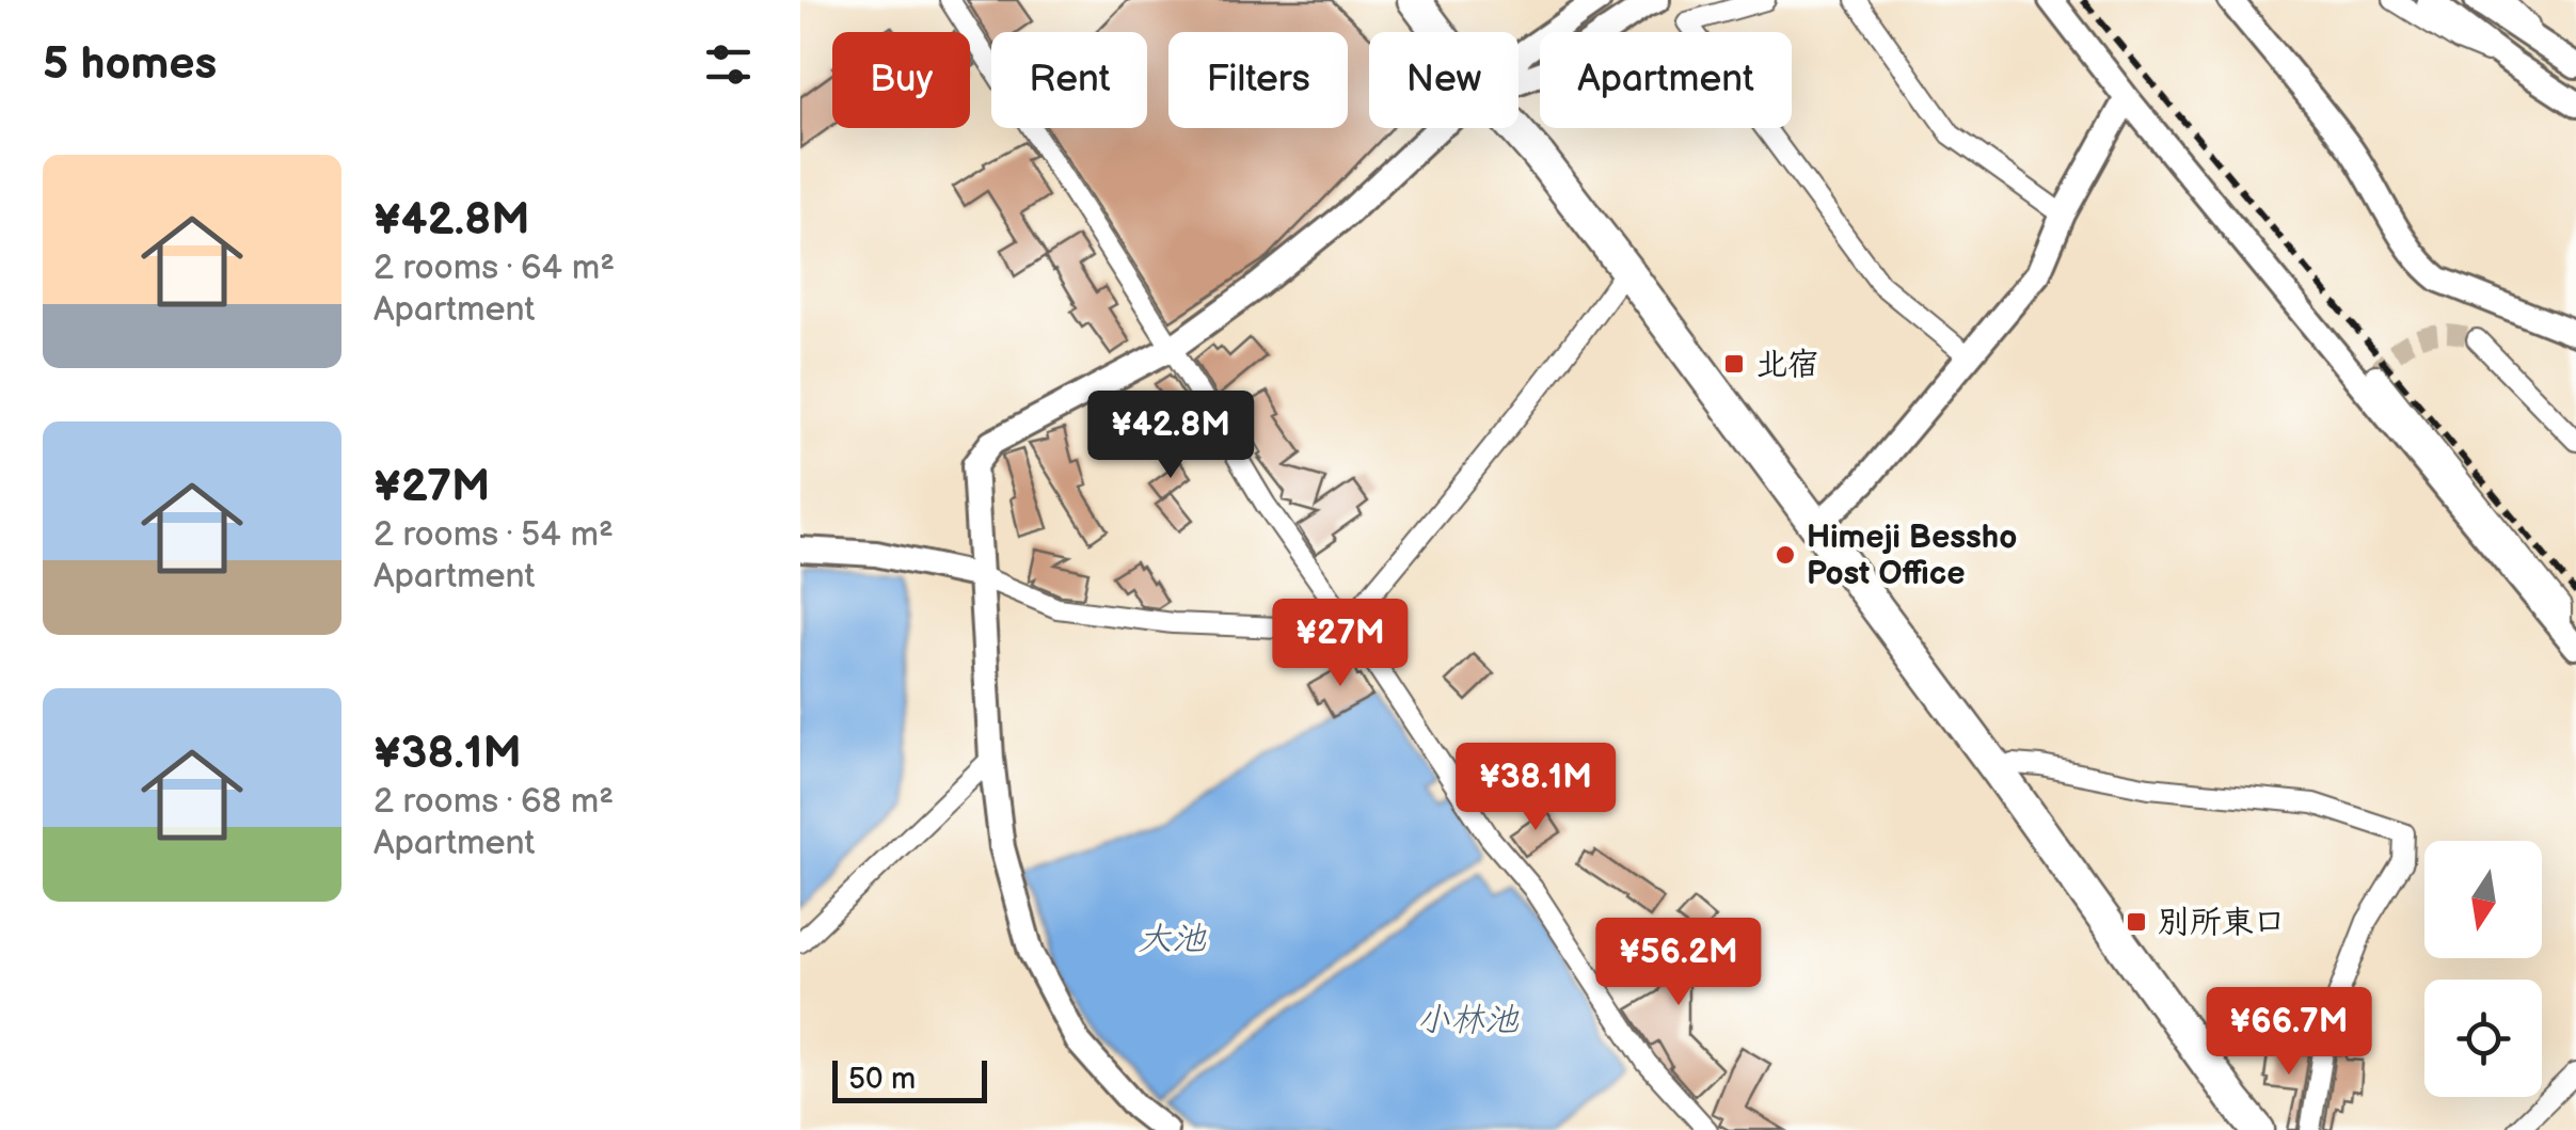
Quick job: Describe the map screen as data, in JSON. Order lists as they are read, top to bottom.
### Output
{
  "water": ["大池", "小林池"],
  "places": {
    "transit": ["北宿", "別所東口"],
    "other": ["Himeji Bessho Post Office"]
  },
  "scale_bar": "50 m",
  "north": "bottom",
  "page": {
    "heading": "5 homes",
    "chip": [
      "Buy",
      "Rent",
      "Filters",
      "New",
      "Apartment"
    ],
    "list": [
      {
        "name": "¥42.8M",
        "note": "2 rooms · 64 m² · Apartment"
      },
      {
        "name": "¥27M",
        "note": "2 rooms · 54 m² · Apartment"
      },
      {
        "name": "¥38.1M",
        "note": "2 rooms · 68 m² · Apartment"
      }
    ],
    "price": [
      "¥42.8M",
      "¥27M",
      "¥38.1M",
      "¥56.2M",
      "¥66.7M"
    ],
    "scale": "50 m"
  }
}
